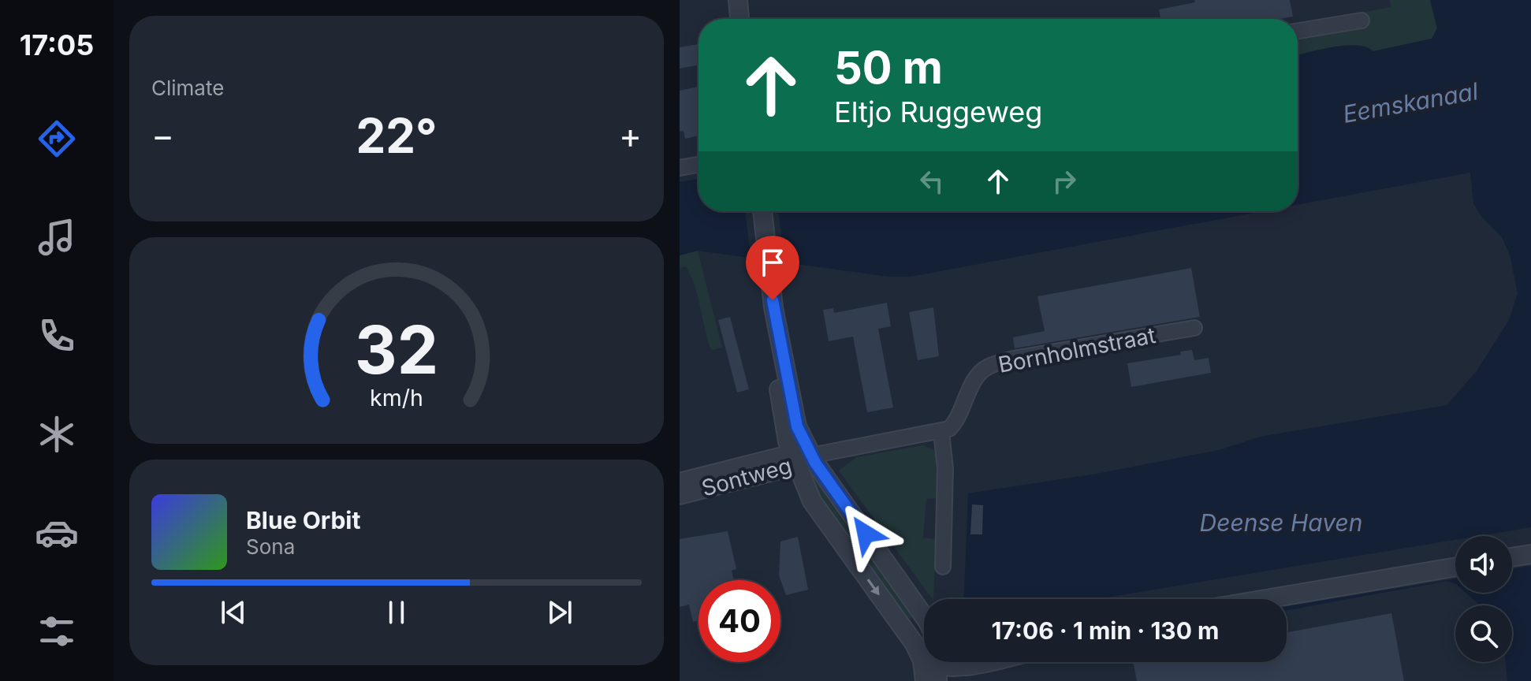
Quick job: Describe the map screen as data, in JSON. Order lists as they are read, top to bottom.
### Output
{
  "streets": {
    "street": ["Bornholmstraat", "Sontweg"]
  },
  "crossings": [
    ["Bornholmstraat", "Sontweg"]
  ],
  "water": ["Eemskanaal", "Deense Haven"],
  "page": {
    "tabs": "17:05",
    "tile": "Climate",
    "turn": ["50 m", "Eltjo Ruggeweg"],
    "heat": ["−", "22°", "+"],
    "song": ["Blue Orbit", "Sona"],
    "limit": "40",
    "trip": "17:06 · 1 min · 130 m",
    "gauge": ["32", "km/h"]
  }
}
